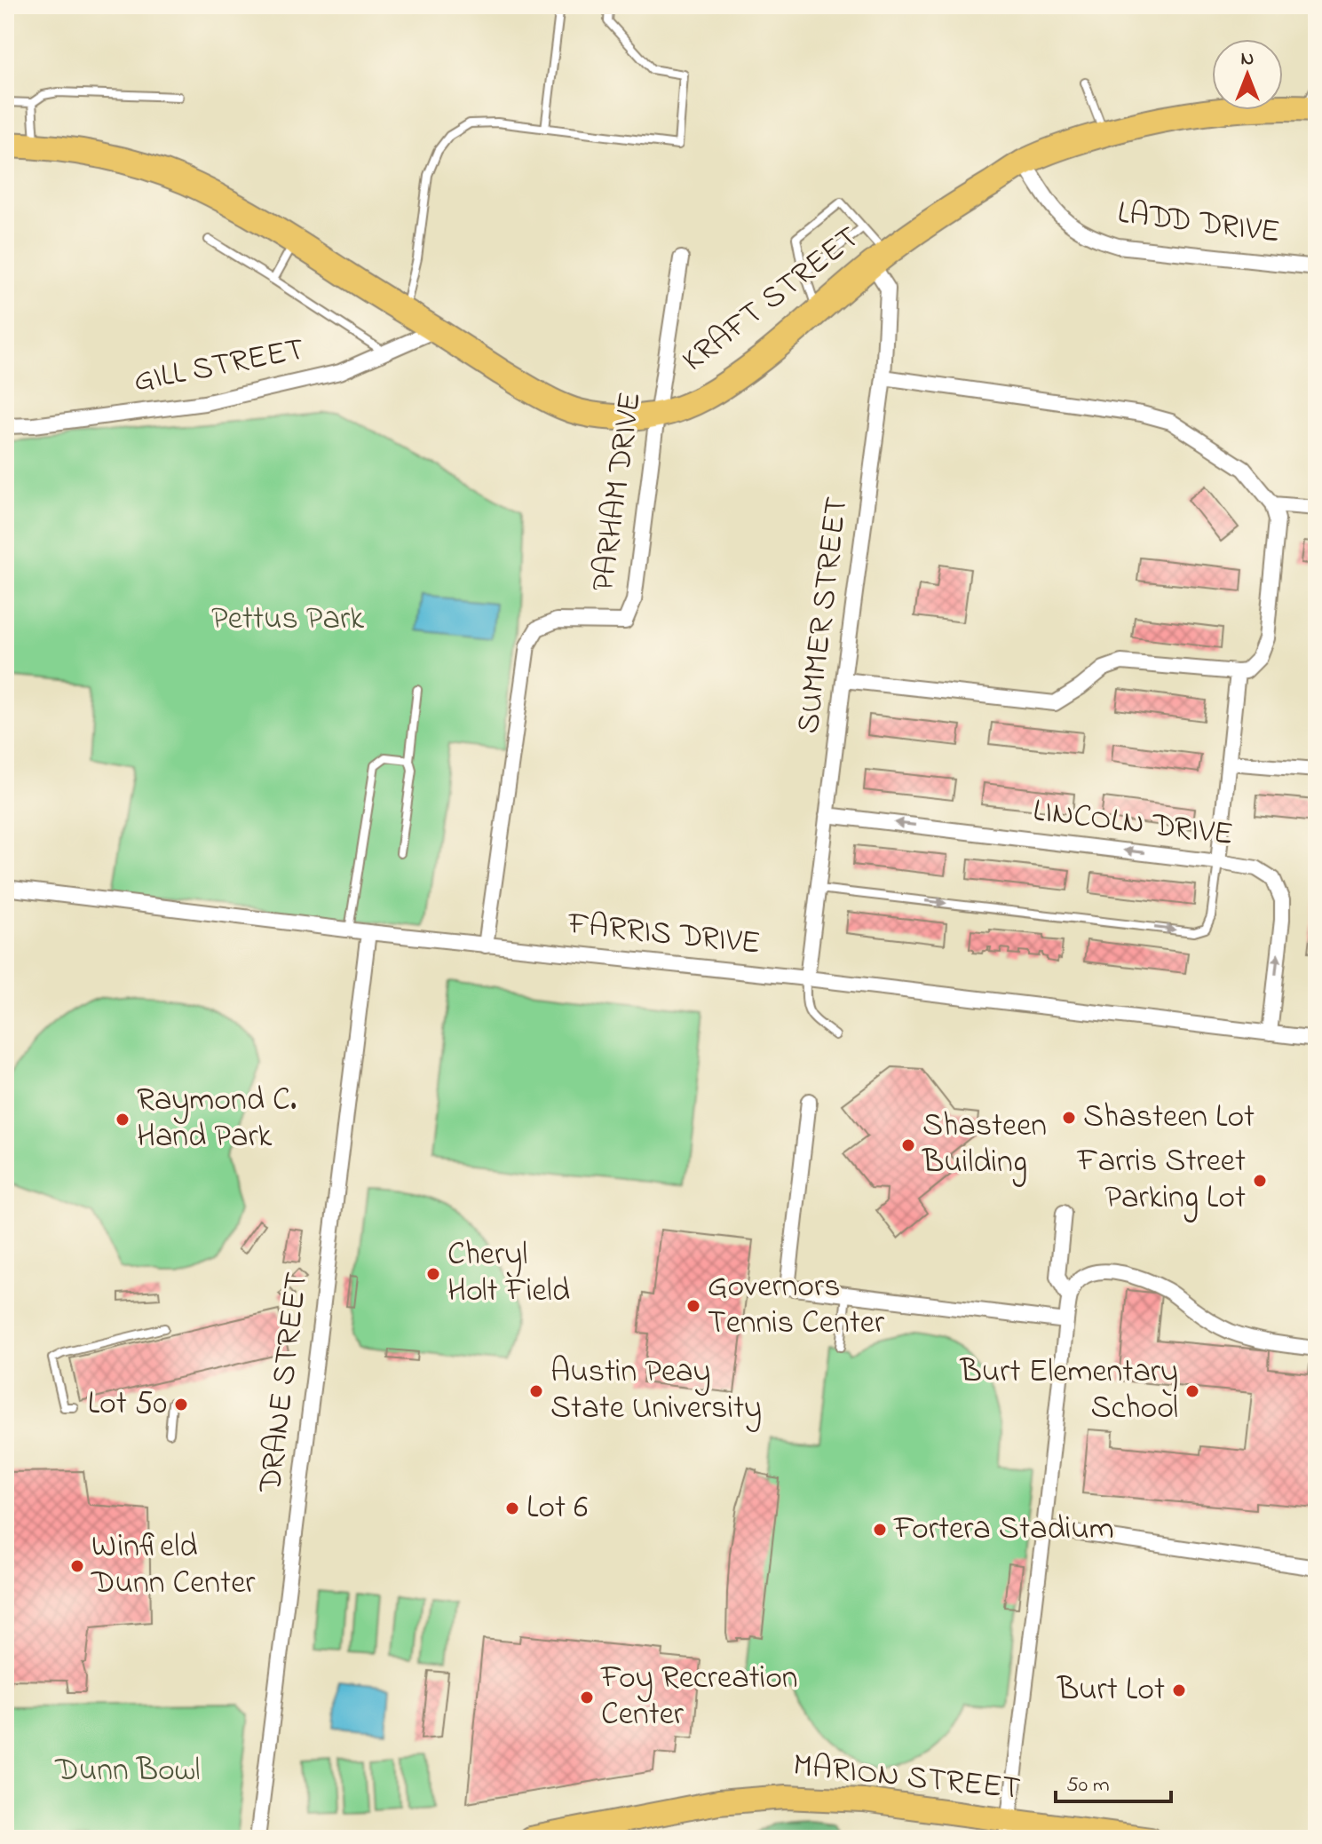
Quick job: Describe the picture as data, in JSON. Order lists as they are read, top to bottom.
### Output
{
  "streets": {
    "highway": ["KRAFT STREET"],
    "main road": ["MARION STREET"],
    "street": [
      "LADD DRIVE",
      "GILL STREET",
      "PARHAM DRIVE",
      "SUMMER STREET",
      "LINCOLN DRIVE",
      "FARRIS DRIVE",
      "DRANE STREET"
    ]
  },
  "crossings": [
    ["LADD DRIVE", "KRAFT STREET"],
    ["KRAFT STREET", "GILL STREET"],
    ["KRAFT STREET", "PARHAM DRIVE"],
    ["KRAFT STREET", "SUMMER STREET"],
    ["PARHAM DRIVE", "FARRIS DRIVE"],
    ["SUMMER STREET", "LINCOLN DRIVE"],
    ["SUMMER STREET", "FARRIS DRIVE"],
    ["LINCOLN DRIVE", "FARRIS DRIVE"],
    ["FARRIS DRIVE", "DRANE STREET"]
  ],
  "one_way": ["LINCOLN DRIVE"],
  "parks": ["Pettus Park", "Dunn Bowl"],
  "places": [
    "Shasteen Lot",
    "Raymond C. Hand Park",
    "Shasteen Building",
    "Farris Street Parking Lot",
    "Cheryl Holt Field",
    "Governors Tennis Center",
    "Austin Peay State University",
    "Burt Elementary School",
    "Lot 50",
    "Lot 6",
    "Fortera Stadium",
    "Winfield Dunn Center",
    "Burt Lot",
    "Foy Recreation Center"
  ],
  "scale_bar": "50 m",
  "north": "top"
}
